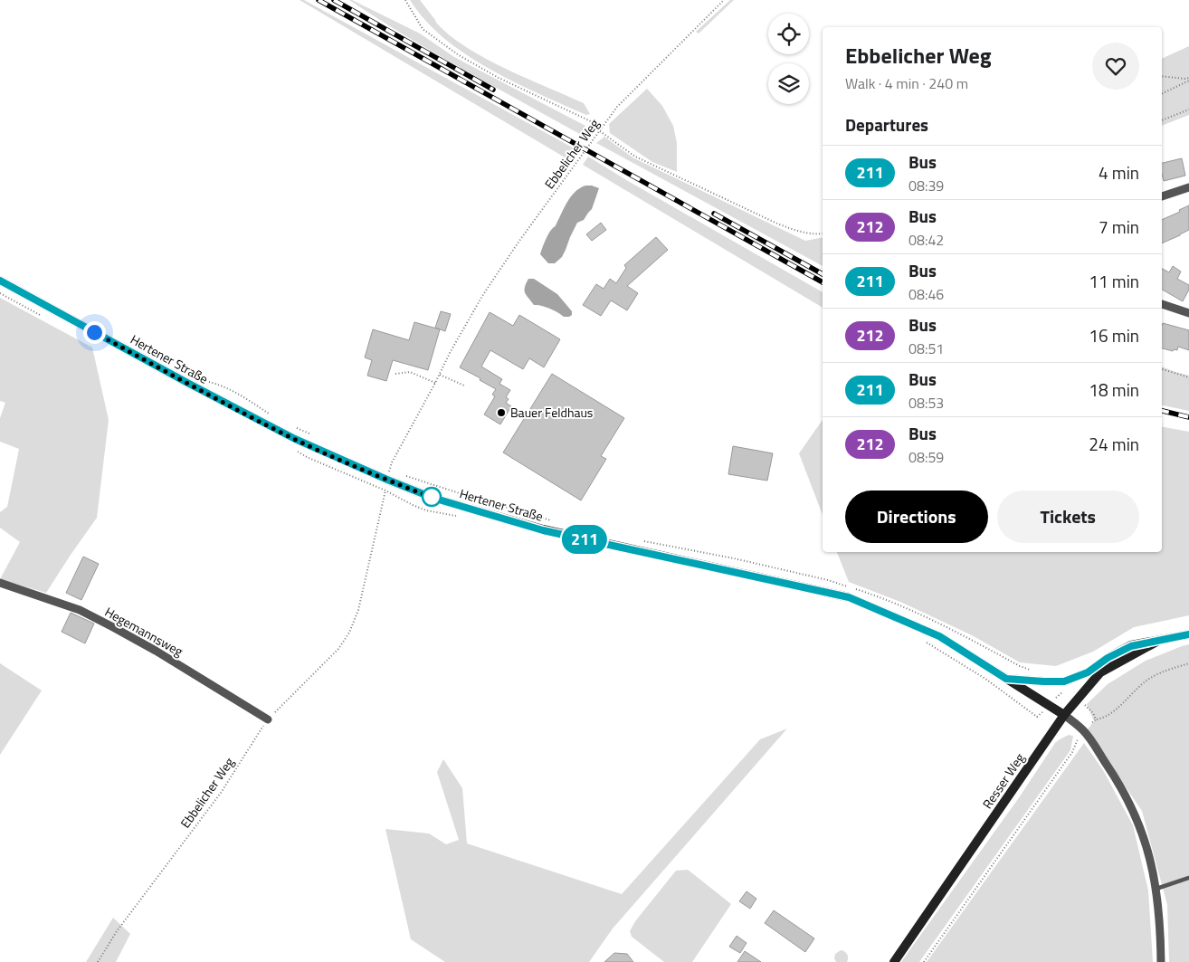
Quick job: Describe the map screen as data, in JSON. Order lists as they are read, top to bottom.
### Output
{
  "streets": {
    "main road": ["Hertener Straße", "Resser Weg"],
    "street": ["Hegemannsweg"],
    "path": ["Ebbelicher Weg"]
  },
  "crossings": [
    ["Ebbelicher Weg", "Hertener Straße"],
    ["Ebbelicher Weg", "Hegemannsweg"],
    ["Hertener Straße", "Resser Weg"]
  ],
  "places": ["Bauer Feldhaus"],
  "lines": ["bus line 211"],
  "page": {
    "on_map": "211",
    "heading": [
      ["Ebbelicher Weg", "Walk · 4 min · 240 m"],
      "Departures"
    ],
    "list": [
      {
        "mark": "211",
        "name": "Bus",
        "note": "08:39",
        "value": "4 min"
      },
      {
        "mark": "212",
        "name": "Bus",
        "note": "08:42",
        "value": "7 min"
      },
      {
        "mark": "211",
        "name": "Bus",
        "note": "08:46",
        "value": "11 min"
      },
      {
        "mark": "212",
        "name": "Bus",
        "note": "08:51",
        "value": "16 min"
      },
      {
        "mark": "211",
        "name": "Bus",
        "note": "08:53",
        "value": "18 min"
      },
      {
        "mark": "212",
        "name": "Bus",
        "note": "08:59",
        "value": "24 min"
      }
    ],
    "buttons": ["Directions", "Tickets"]
  }
}
